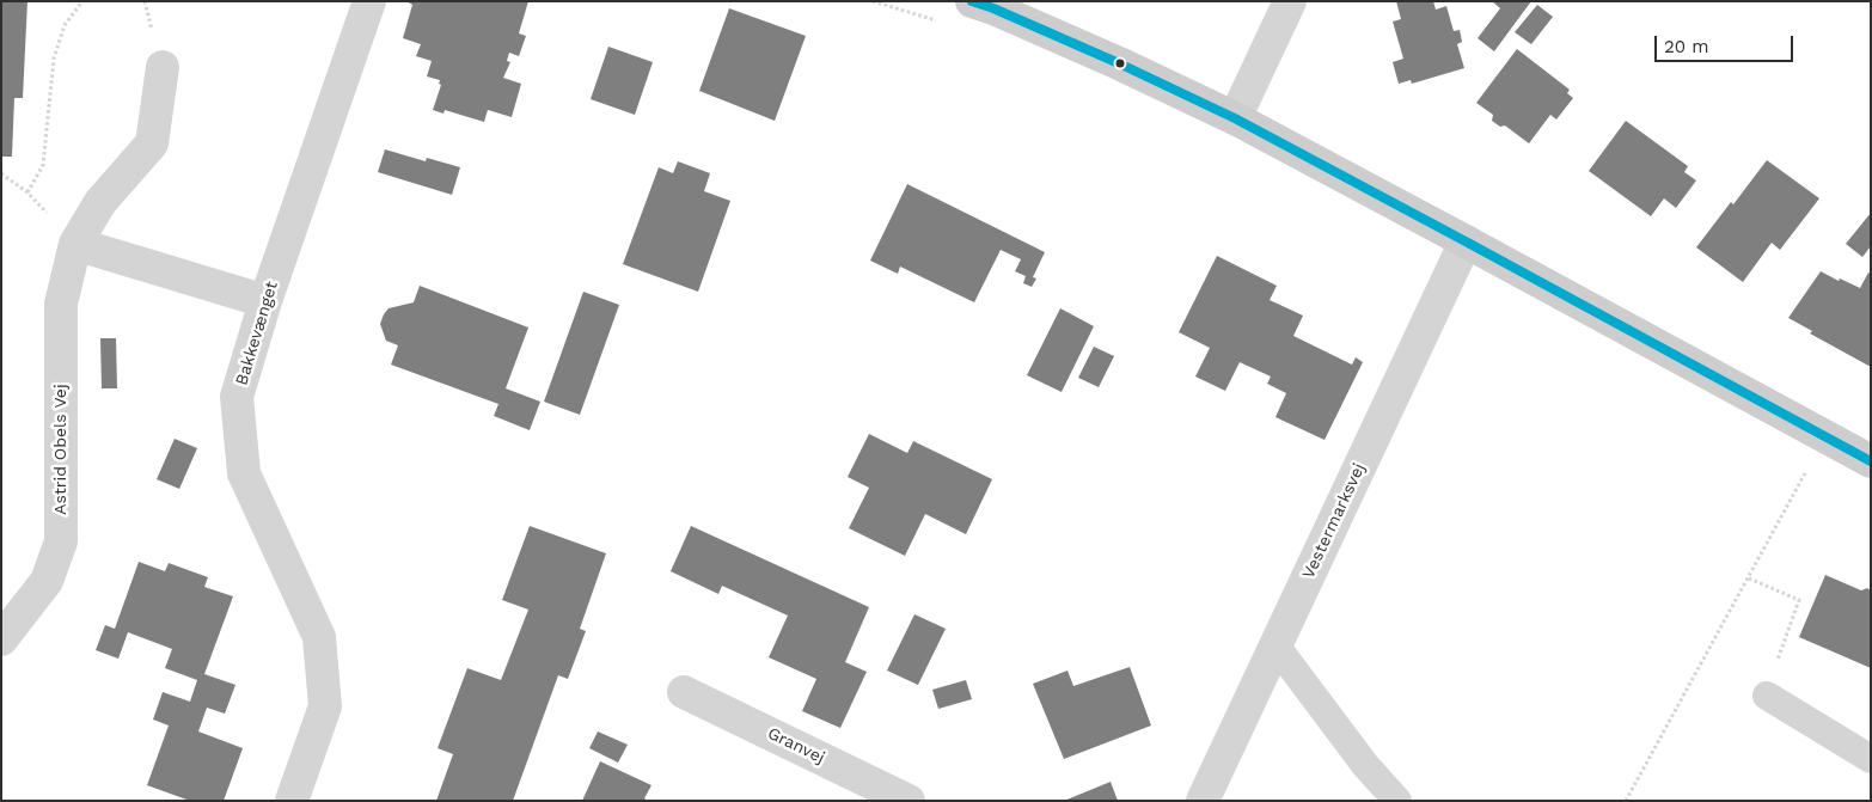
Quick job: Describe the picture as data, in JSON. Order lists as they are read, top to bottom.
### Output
{
  "streets": {
    "street": [
      "Bakkevænget",
      "Astrid Obels Vej",
      "Vestermarksvej",
      "Granvej"
    ]
  },
  "scale_bar": "20 m"
}
